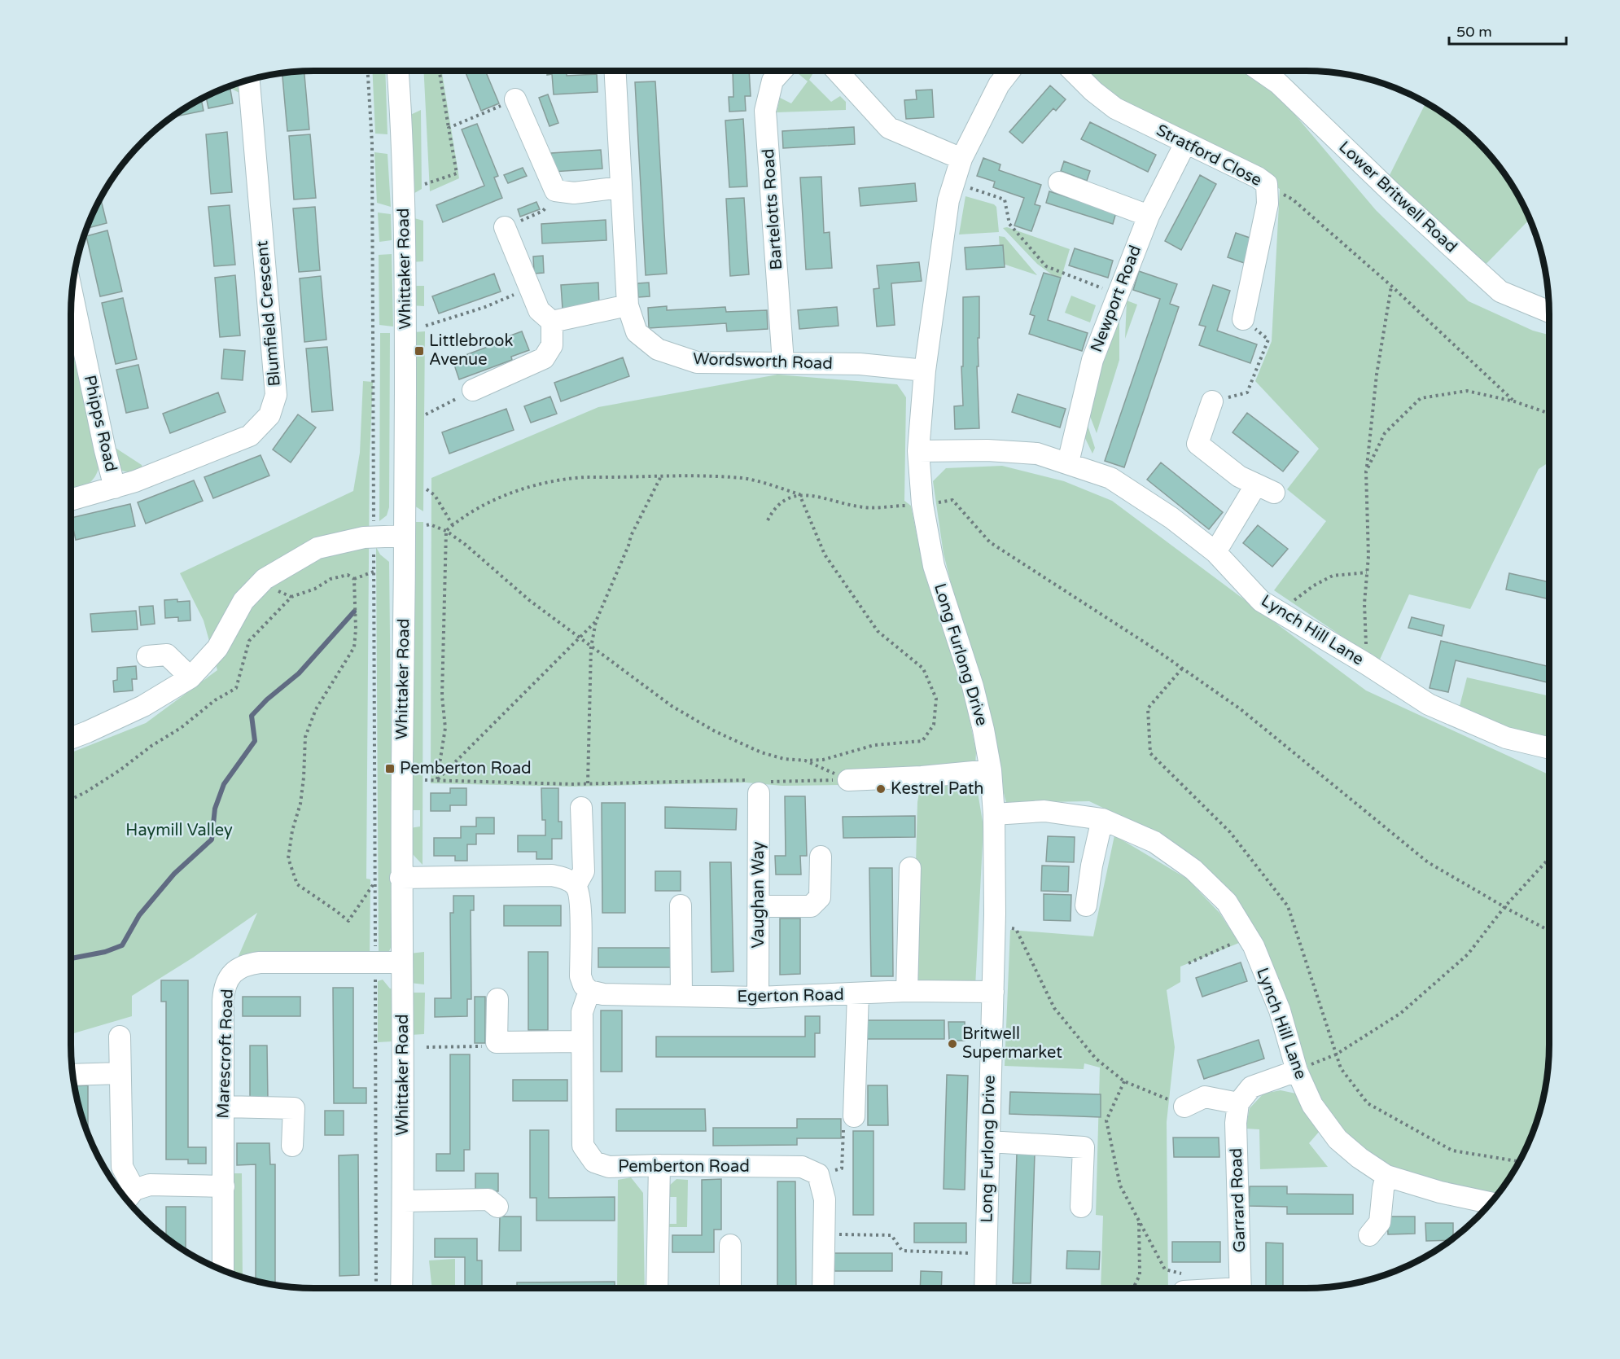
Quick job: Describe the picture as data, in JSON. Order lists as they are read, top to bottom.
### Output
{
  "streets": {
    "street": [
      "Stratford Close",
      "Lower Britwell Road",
      "Bartelotts Road",
      "Whittaker Road",
      "Newport Road",
      "Blumfield Crescent",
      "Wordsworth Road",
      "Phipps Road",
      "Lynch Hill Lane",
      "Long Furlong Drive",
      "Vaughan Way",
      "Egerton Road",
      "Marescroft Road",
      "Pemberton Road",
      "Garrard Road"
    ]
  },
  "crossings": [
    ["Stratford Close", "Newport Road"],
    ["Bartelotts Road", "Wordsworth Road"],
    ["Whittaker Road", "Marescroft Road"],
    ["Newport Road", "Lynch Hill Lane"],
    ["Blumfield Crescent", "Phipps Road"],
    ["Wordsworth Road", "Long Furlong Drive"],
    ["Lynch Hill Lane", "Long Furlong Drive"],
    ["Long Furlong Drive", "Egerton Road"],
    ["Vaughan Way", "Egerton Road"],
    ["Egerton Road", "Pemberton Road"]
  ],
  "parks": ["Haymill Valley"],
  "places": {
    "transit": ["Littlebrook Avenue", "Pemberton Road"],
    "other": ["Kestrel Path", "Britwell Supermarket"]
  },
  "scale_bar": "50 m"
}
